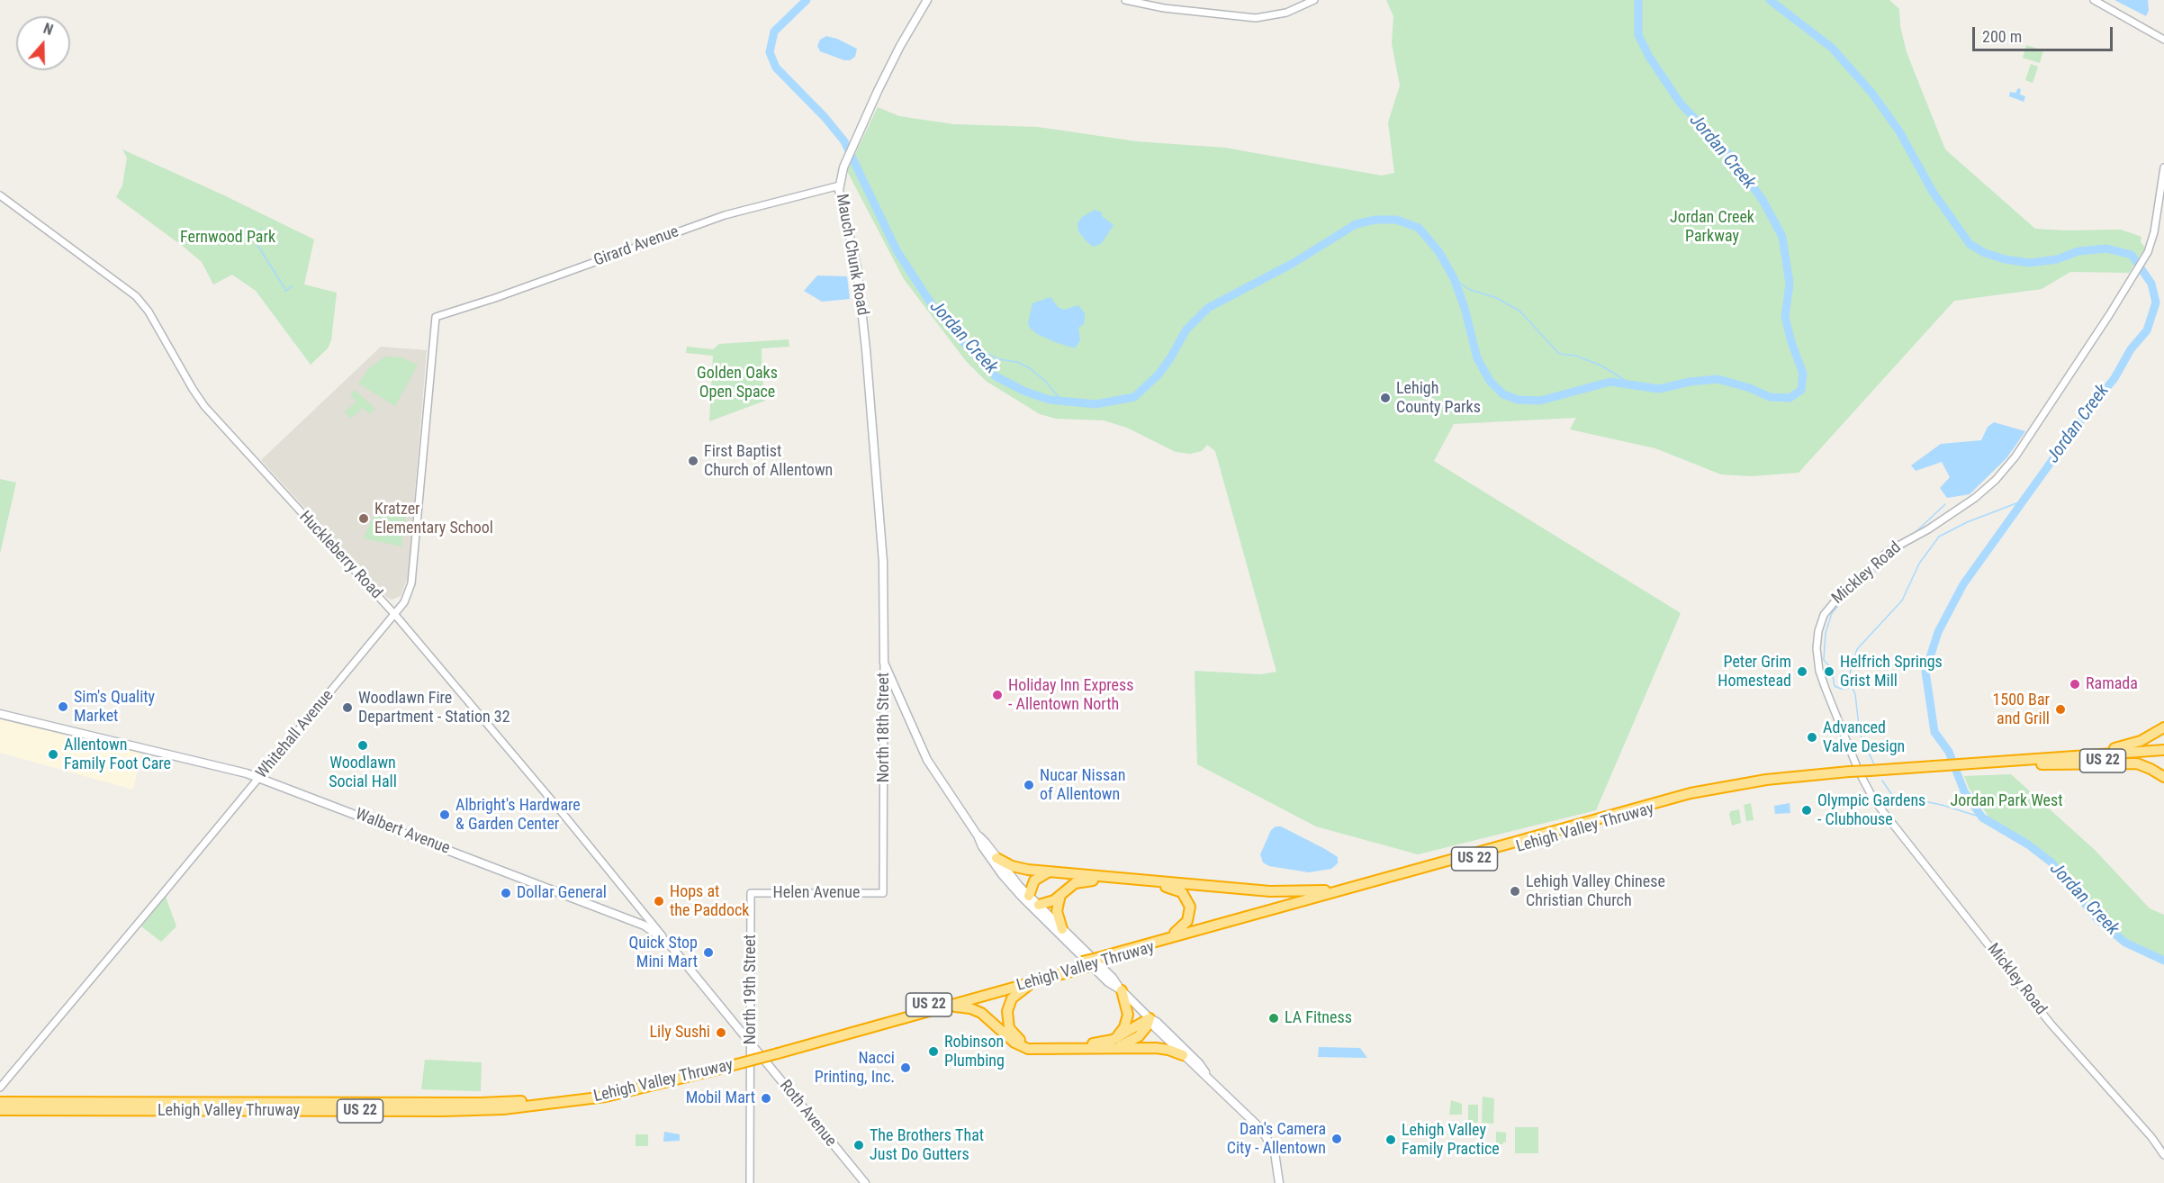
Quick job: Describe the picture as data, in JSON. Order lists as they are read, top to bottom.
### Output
{
  "streets": {
    "highway": ["US 22", "Lehigh Valley Thruway"],
    "main road": [
      "Mauch Chunk Road",
      "North 18th Street",
      "Walbert Avenue",
      "Roth Avenue"
    ],
    "street": [
      "Girard Avenue",
      "Huckleberry Road",
      "Mickley Road",
      "Whitehall Avenue",
      "Helen Avenue",
      "North 19th Street"
    ]
  },
  "crossings": [
    ["Girard Avenue", "Mauch Chunk Road"],
    ["Girard Avenue", "Whitehall Avenue"],
    ["Mauch Chunk Road", "North 18th Street"],
    ["Huckleberry Road", "Whitehall Avenue"],
    ["Huckleberry Road", "Walbert Avenue"],
    ["Mickley Road", "Lehigh Valley Thruway"],
    ["North 18th Street", "Helen Avenue"],
    ["Whitehall Avenue", "Walbert Avenue"],
    ["Walbert Avenue", "North 19th Street"],
    ["Walbert Avenue", "Roth Avenue"],
    ["Helen Avenue", "North 19th Street"],
    ["North 19th Street", "Roth Avenue"]
  ],
  "water": ["Jordan Creek"],
  "parks": [
    "Jordan Creek Parkway",
    "Fernwood Park",
    "Golden Oaks Open Space",
    "Jordan Park West"
  ],
  "places": [
    "Lehigh County Parks",
    "First Baptist Church of Allentown",
    "Kratzer Elementary School",
    "Peter Grim Homestead",
    "Helfrich Springs Grist Mill",
    "Ramada",
    "Holiday Inn Express - Allentown North",
    "Sim's Quality Market",
    "Woodlawn Fire Department - Station 32",
    "1500 Bar and Grill",
    "Advanced Valve Design",
    "Woodlawn Social Hall",
    "Allentown Family Foot Care",
    "Nucar Nissan of Allentown",
    "Olympic Gardens - Clubhouse",
    "Albright's Hardware & Garden Center",
    "Lehigh Valley Chinese Christian Church",
    "Dollar General",
    "Hops at the Paddock",
    "Quick Stop Mini Mart",
    "LA Fitness",
    "Lily Sushi",
    "Robinson Plumbing",
    "Nacci Printing, Inc.",
    "Mobil Mart",
    "Dan's Camera City - Allentown",
    "Lehigh Valley Family Practice",
    "The Brothers That Just Do Gutters"
  ],
  "scale_bar": "200 m",
  "north": "top"
}
